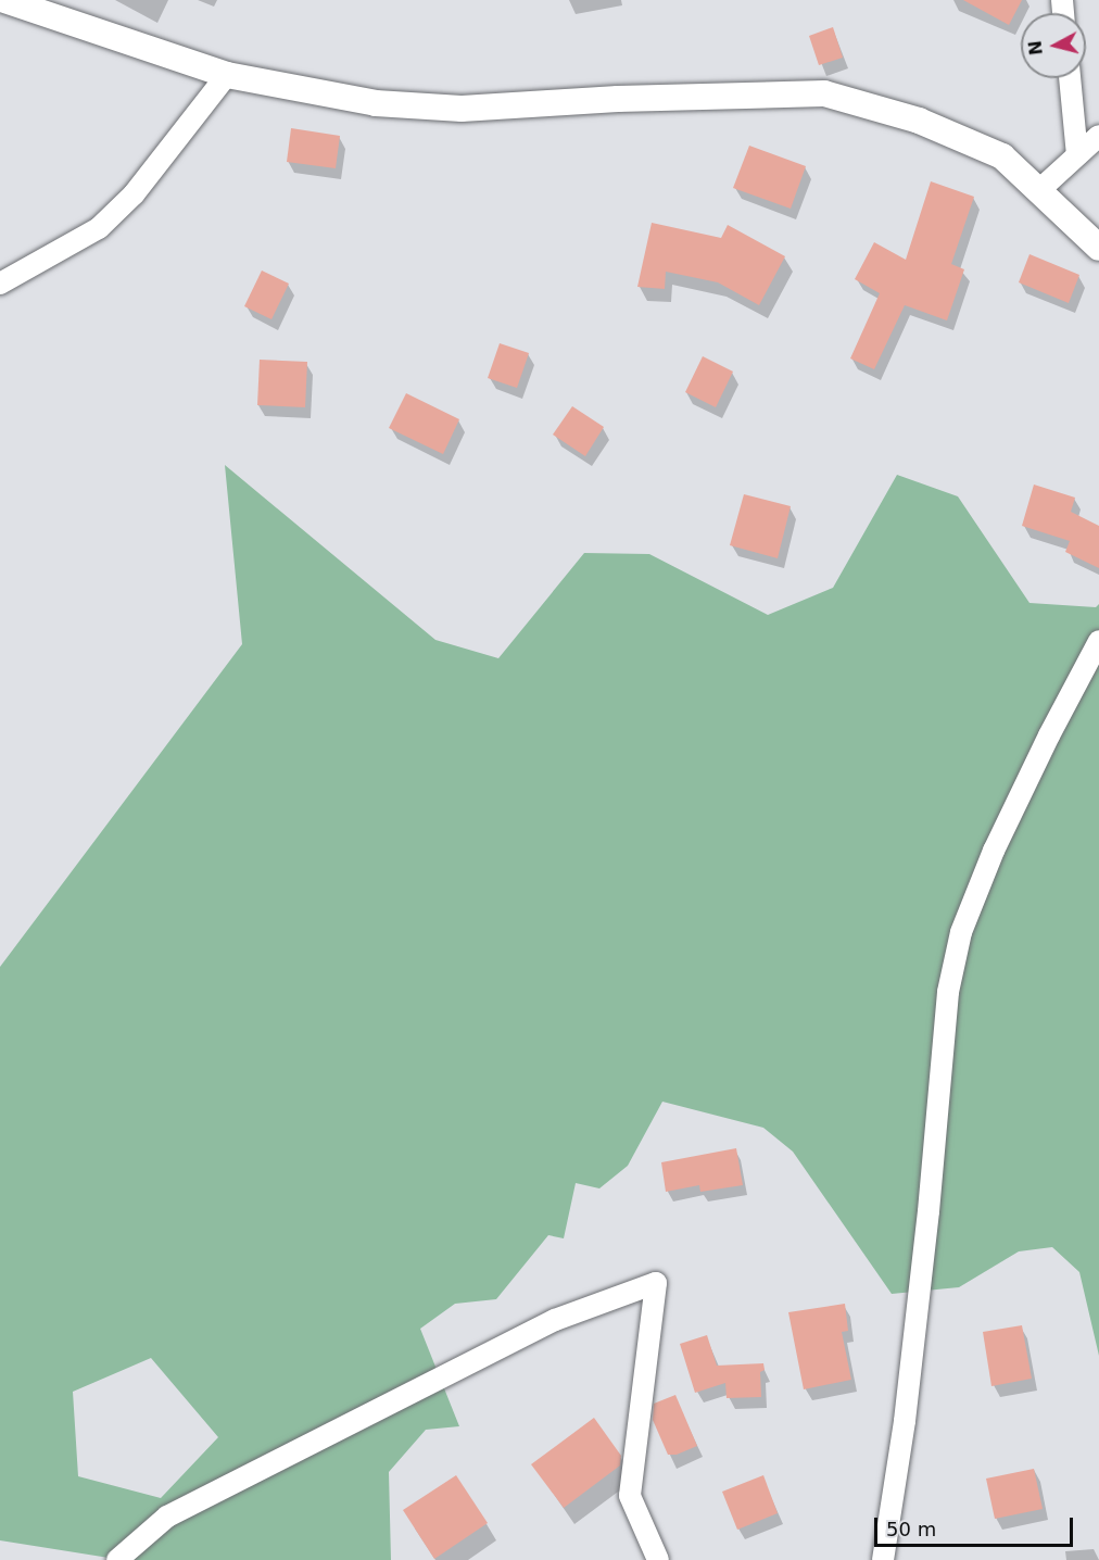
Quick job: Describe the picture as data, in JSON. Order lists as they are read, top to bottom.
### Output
{
  "scale_bar": "50 m",
  "north": "left"
}
